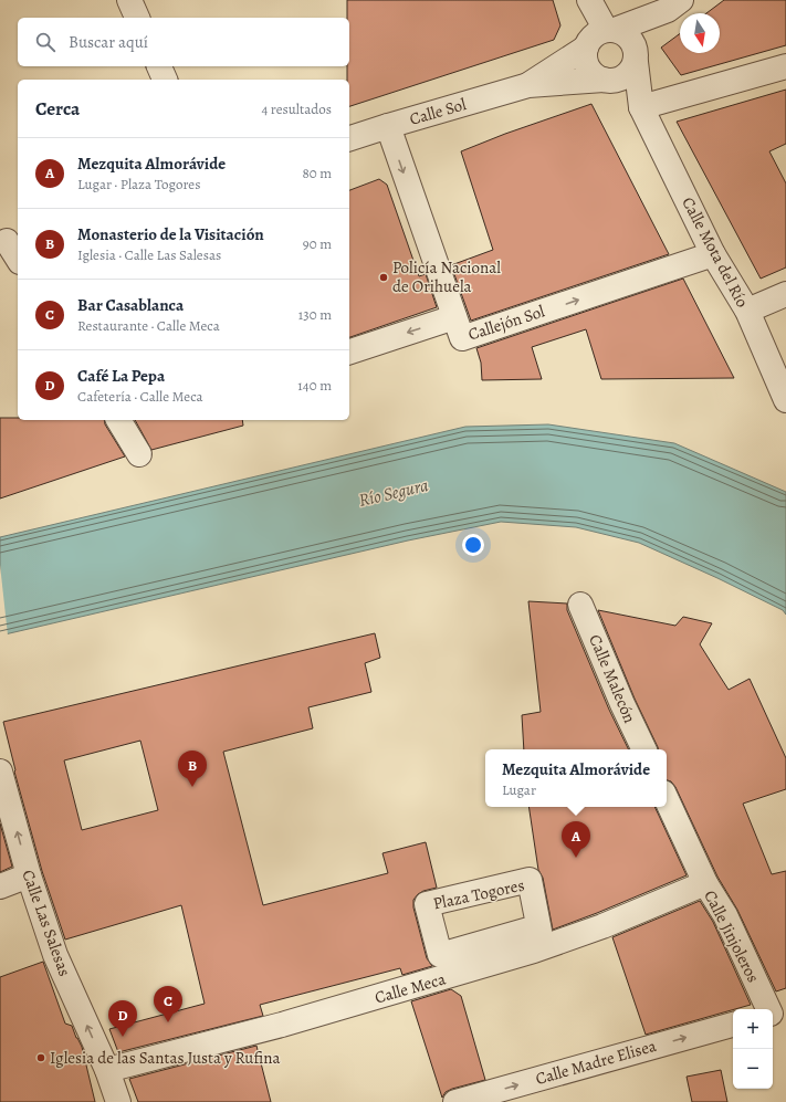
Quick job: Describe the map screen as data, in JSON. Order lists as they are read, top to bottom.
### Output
{
  "streets": {
    "street": [
      "Calle Sol",
      "Calle Mota del Río",
      "Callejón Sol",
      "Calle Malecón",
      "Plaza Togores",
      "Calle Las Salesas",
      "Calle Jinjoleros",
      "Calle Meca",
      "Calle Madre Elisea"
    ]
  },
  "crossings": [
    ["Calle Sol", "Calle Mota del Río"],
    ["Calle Sol", "Callejón Sol"],
    ["Calle Mota del Río", "Callejón Sol"],
    ["Calle Las Salesas", "Calle Meca"],
    ["Calle Jinjoleros", "Calle Meca"]
  ],
  "one_way": ["Calle Las Salesas", "Calle Madre Elisea"],
  "water": ["Río Segura"],
  "places": ["Policía Nacional de Orihuela", "Iglesia de las Santas Justa y Rufina"],
  "north": "bottom",
  "page": {
    "search": "Buscar aquí",
    "heading": ["Cerca", "4 resultados"],
    "list": [
      {
        "mark": "A",
        "name": "Mezquita Almorávide",
        "note": "Lugar · Plaza Togores",
        "value": "80 m"
      },
      {
        "mark": "B",
        "name": "Monasterio de la Visitación",
        "note": "Iglesia · Calle Las Salesas",
        "value": "90 m"
      },
      {
        "mark": "C",
        "name": "Bar Casablanca",
        "note": "Restaurante · Calle Meca",
        "value": "130 m"
      },
      {
        "mark": "D",
        "name": "Café La Pepa",
        "note": "Cafetería · Calle Meca",
        "value": "140 m"
      }
    ],
    "popup": ["Mezquita Almorávide", "Lugar"],
    "pins": [
      "B",
      "A",
      "C",
      "D"
    ],
    "map_buttons": ["+", "−"]
  }
}
